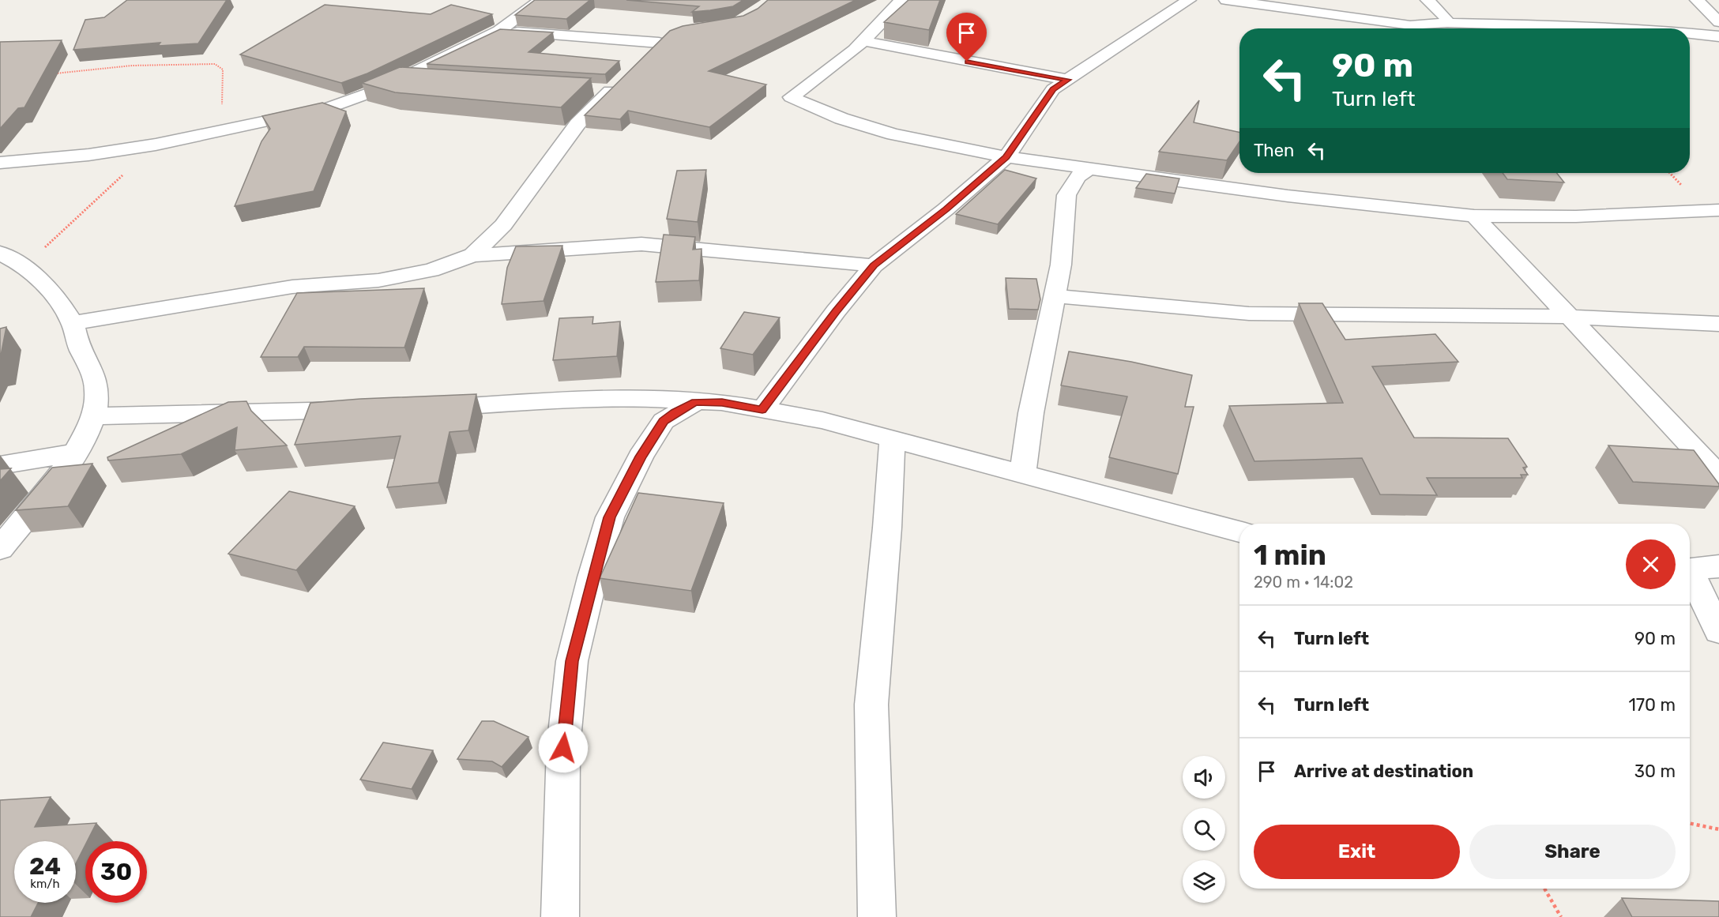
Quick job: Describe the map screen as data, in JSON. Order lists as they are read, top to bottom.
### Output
{
  "page": {
    "turn": ["90 m", "Turn left"],
    "then": "Then",
    "heading": ["1 min", "290 m · 14:02"],
    "list": [
      {
        "name": "Turn left",
        "value": "90 m"
      },
      {
        "name": "Turn left",
        "value": "170 m"
      },
      {
        "name": "Arrive at destination",
        "value": "30 m"
      }
    ],
    "buttons": ["Exit", "Share"],
    "speed": "24 km/h",
    "limit": "30"
  }
}
